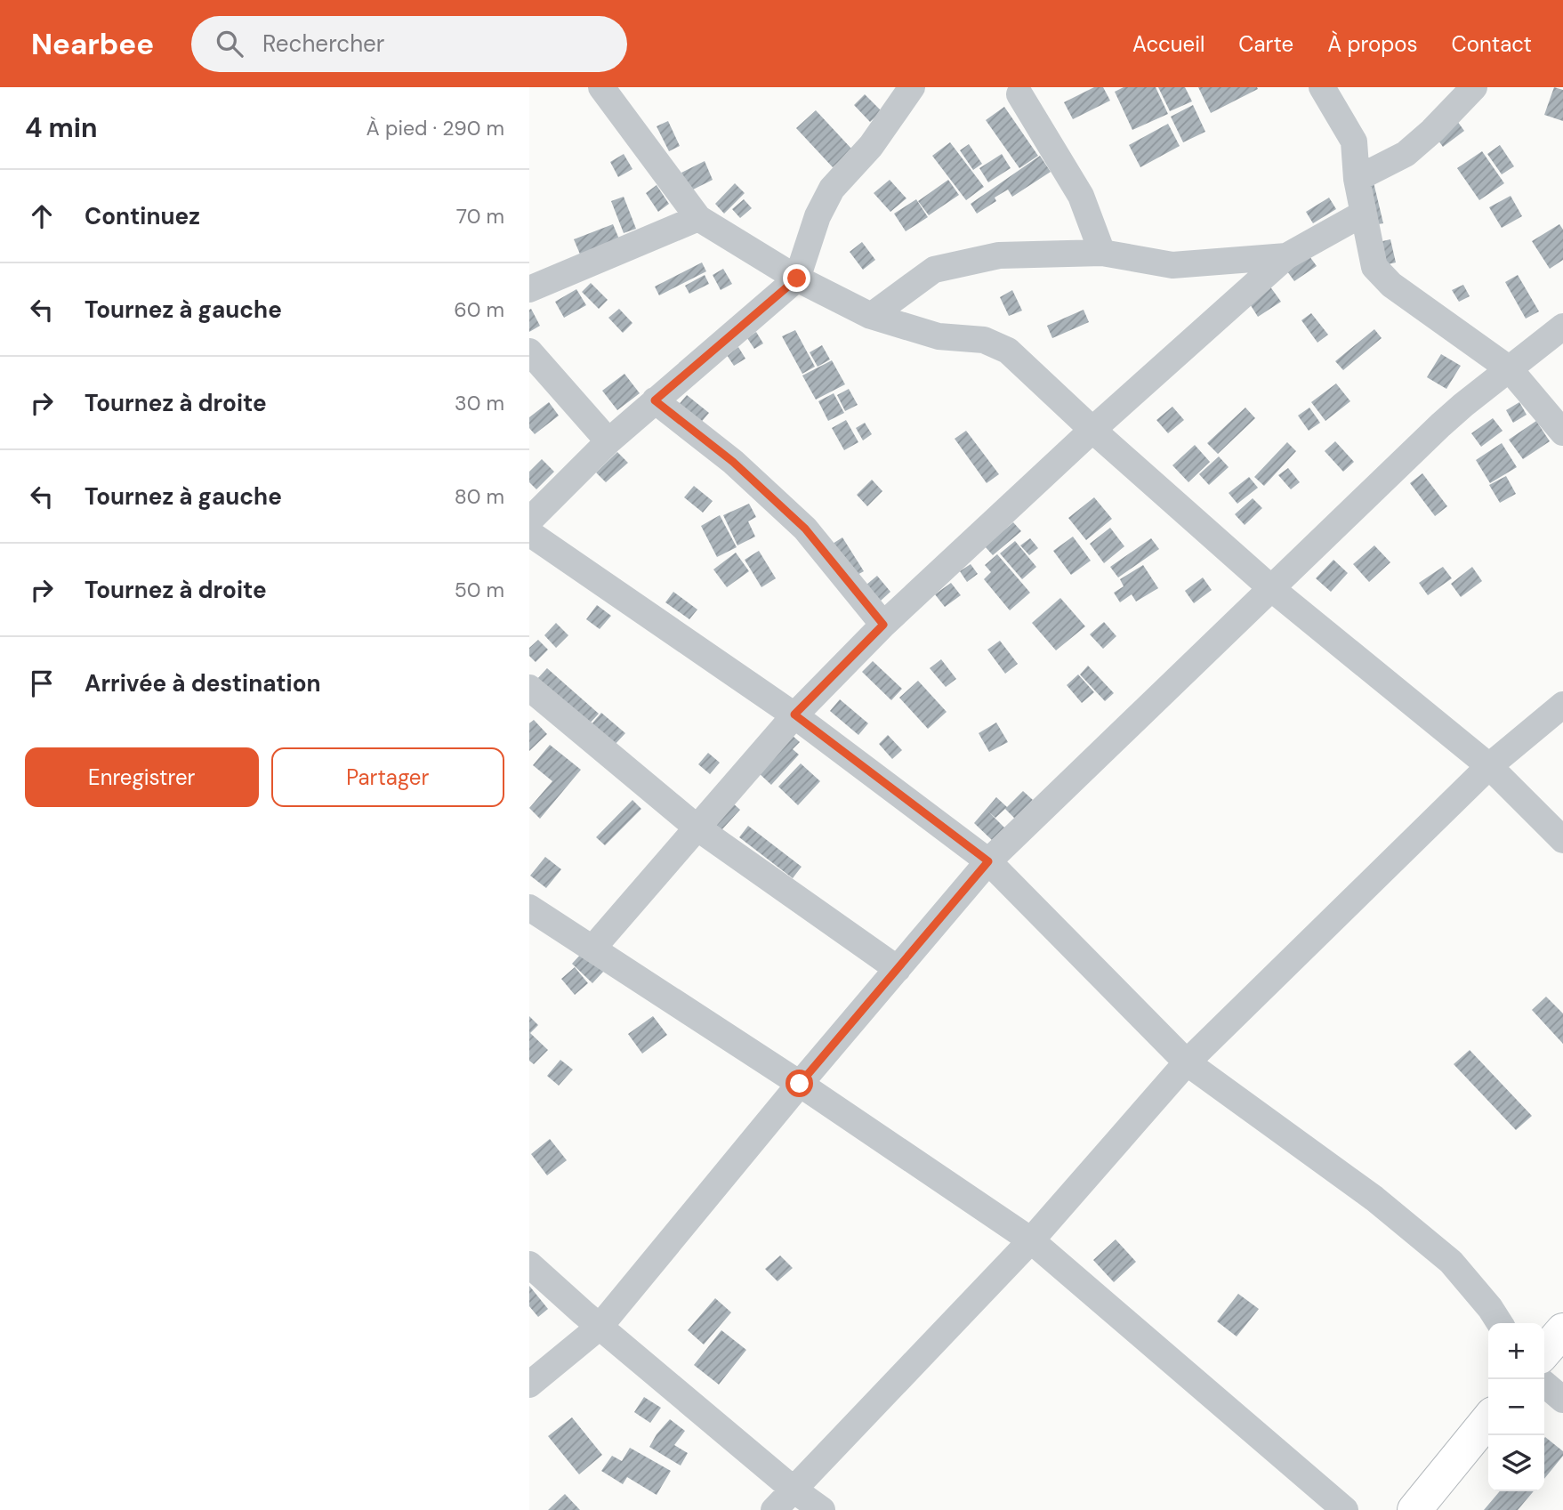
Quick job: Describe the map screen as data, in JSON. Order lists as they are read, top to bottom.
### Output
{
  "page": {
    "header": "Nearbee",
    "search": "Rechercher",
    "nav": [
      "Accueil",
      "Carte",
      "À propos",
      "Contact"
    ],
    "heading": ["4 min", "À pied · 290 m"],
    "list": [
      ["Continuez", "70 m"],
      ["Tournez à gauche", "60 m"],
      ["Tournez à droite", "30 m"],
      ["Tournez à gauche", "80 m"],
      ["Tournez à droite", "50 m"],
      "Arrivée à destination"
    ],
    "buttons": ["Enregistrer", "Partager"],
    "map_buttons": ["+", "−"]
  }
}
